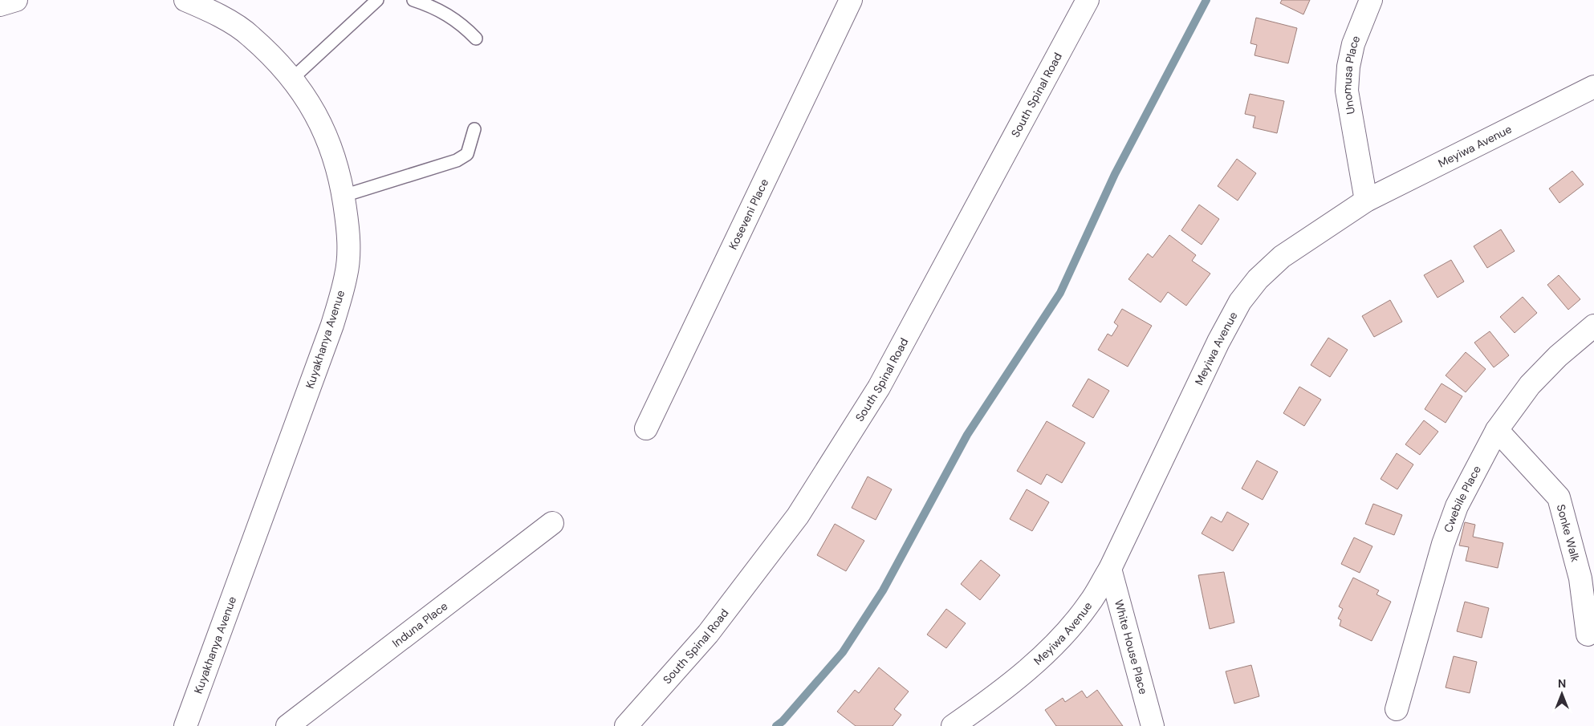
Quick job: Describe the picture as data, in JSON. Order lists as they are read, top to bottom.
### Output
{
  "streets": {
    "street": [
      "Unomusa Place",
      "South Spinal Road",
      "Meyiwa Avenue",
      "Koseveni Place",
      "Kuyakhanya Avenue",
      "Cwebile Place",
      "Sonke Walk",
      "Induna Place",
      "White House Place"
    ]
  },
  "crossings": [
    ["Unomusa Place", "Meyiwa Avenue"],
    ["Meyiwa Avenue", "White House Place"],
    ["Cwebile Place", "Sonke Walk"]
  ],
  "north": "top"
}
